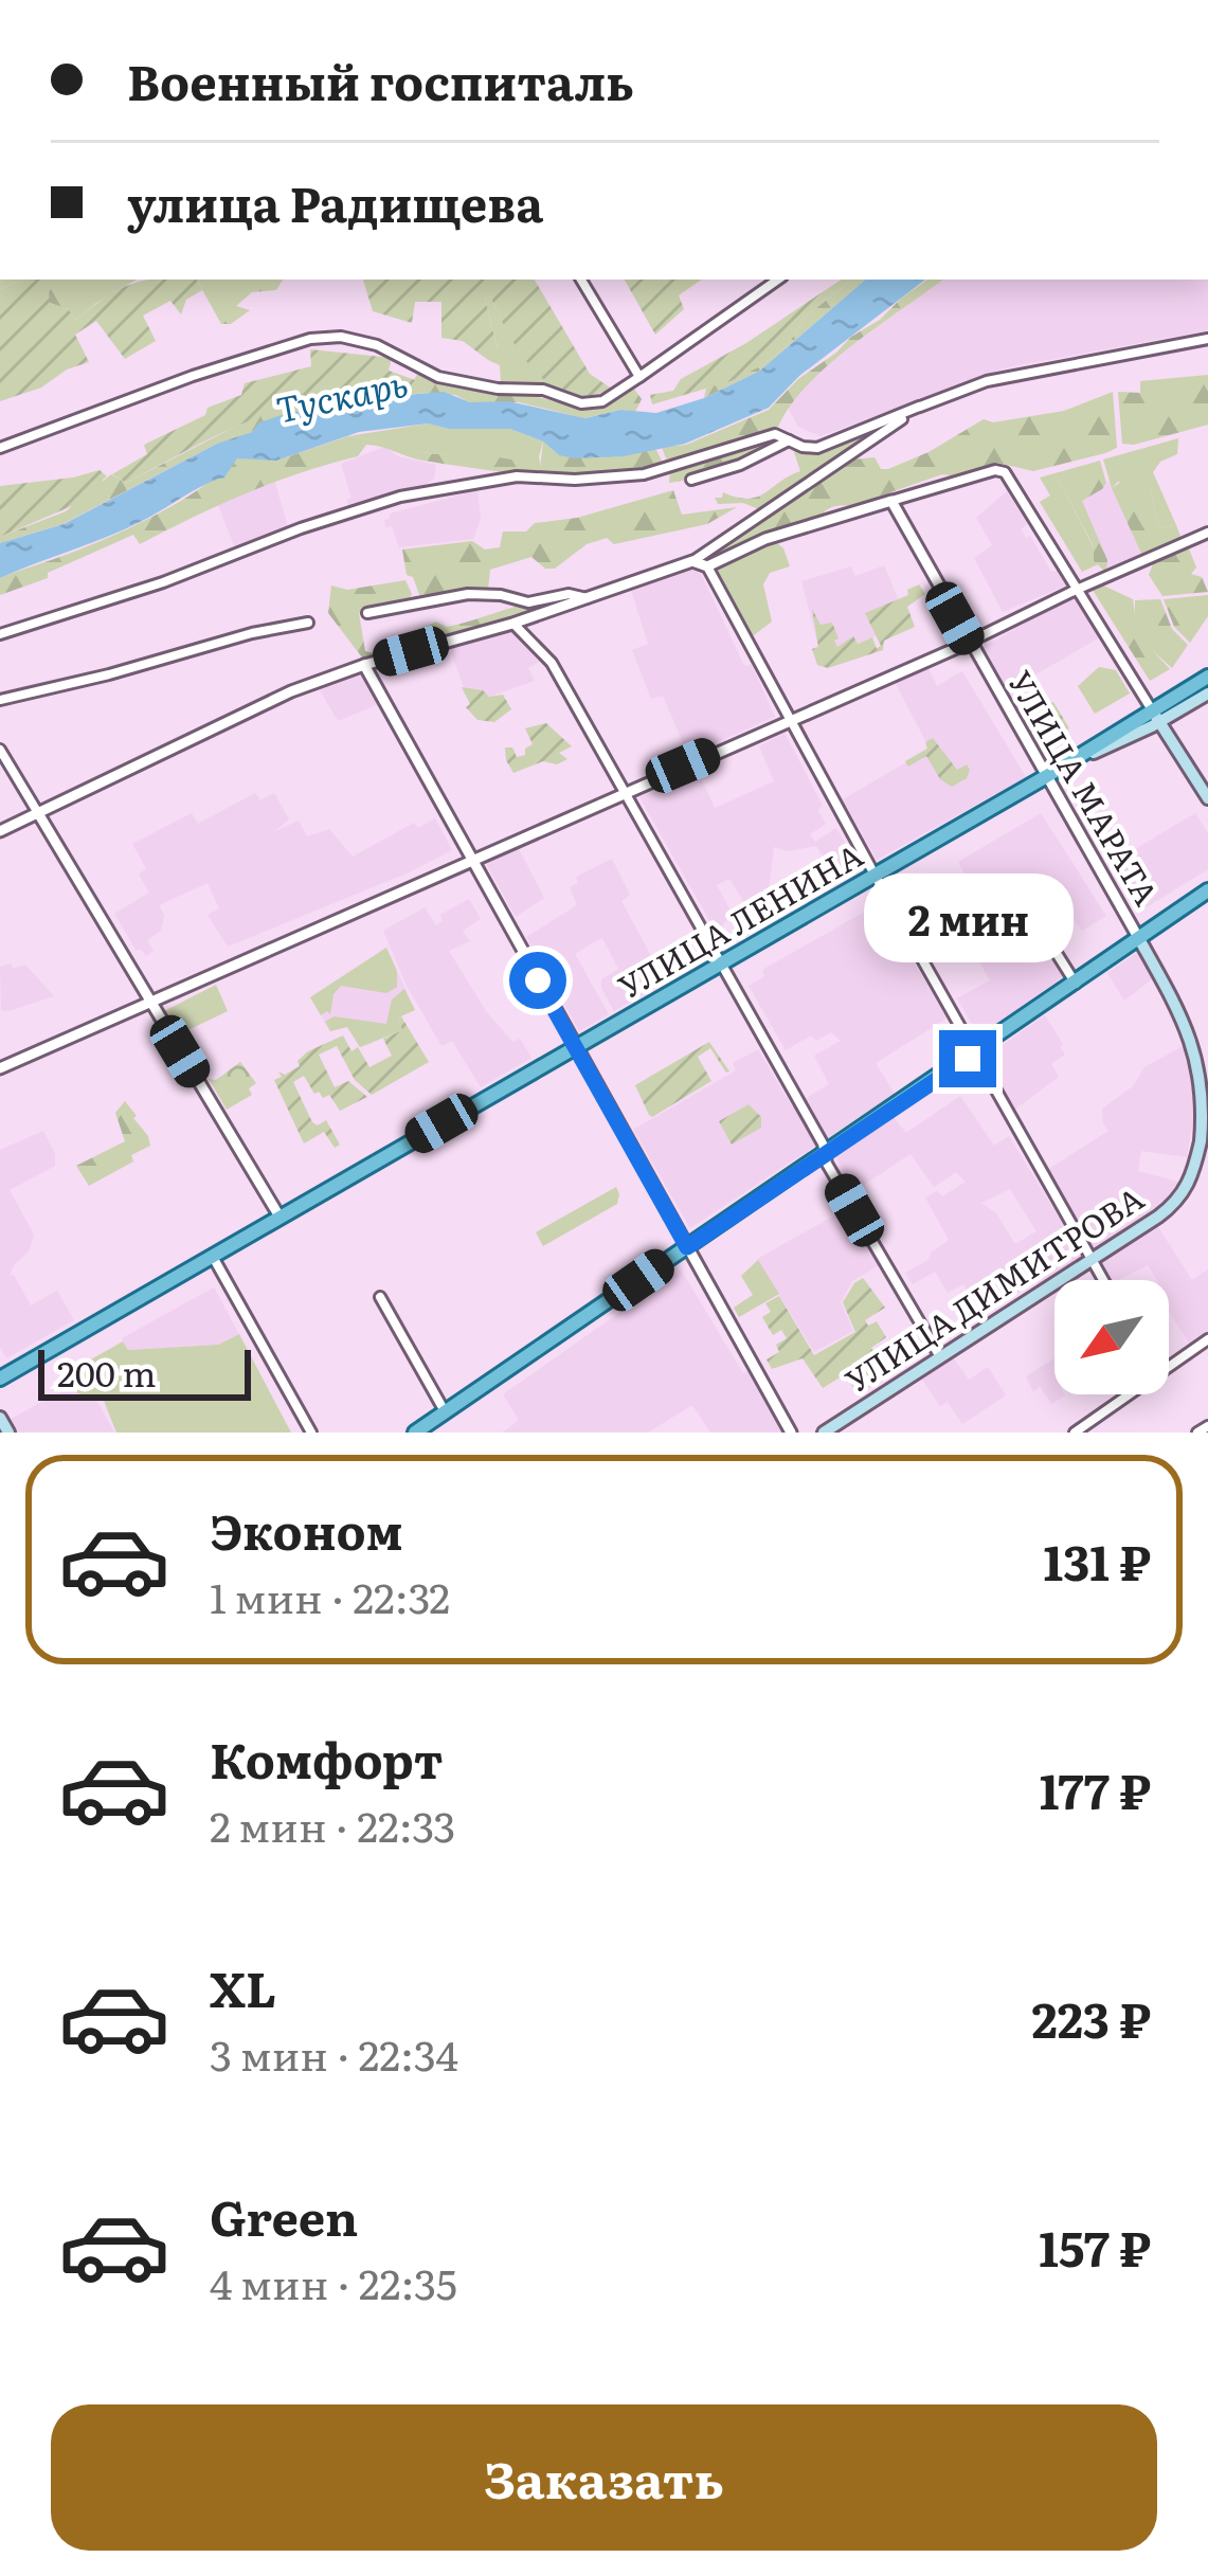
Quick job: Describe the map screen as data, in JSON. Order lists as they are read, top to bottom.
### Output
{
  "streets": {
    "main road": ["УЛИЦА МАРАТА", "УЛИЦА ЛЕНИНА", "УЛИЦА ДИМИТРОВА"]
  },
  "crossings": [
    ["УЛИЦА МАРАТА", "УЛИЦА ЛЕНИНА"],
    ["УЛИЦА МАРАТА", "УЛИЦА ДИМИТРОВА"]
  ],
  "water": ["Тускарь"],
  "scale_bar": "200 m",
  "north": "bottom left",
  "page": {
    "banner": ["Военный госпиталь", "улица Радищева"],
    "bubble": "2 мин",
    "scale": "200 m",
    "list": [
      {
        "name": "Эконом",
        "note": "1 мин · 22:32",
        "value": "131 ₽"
      },
      {
        "name": "Комфорт",
        "note": "2 мин · 22:33",
        "value": "177 ₽"
      },
      {
        "name": "XL",
        "note": "3 мин · 22:34",
        "value": "223 ₽"
      },
      {
        "name": "Green",
        "note": "4 мин · 22:35",
        "value": "157 ₽"
      }
    ],
    "buttons": "Заказать"
  }
}
